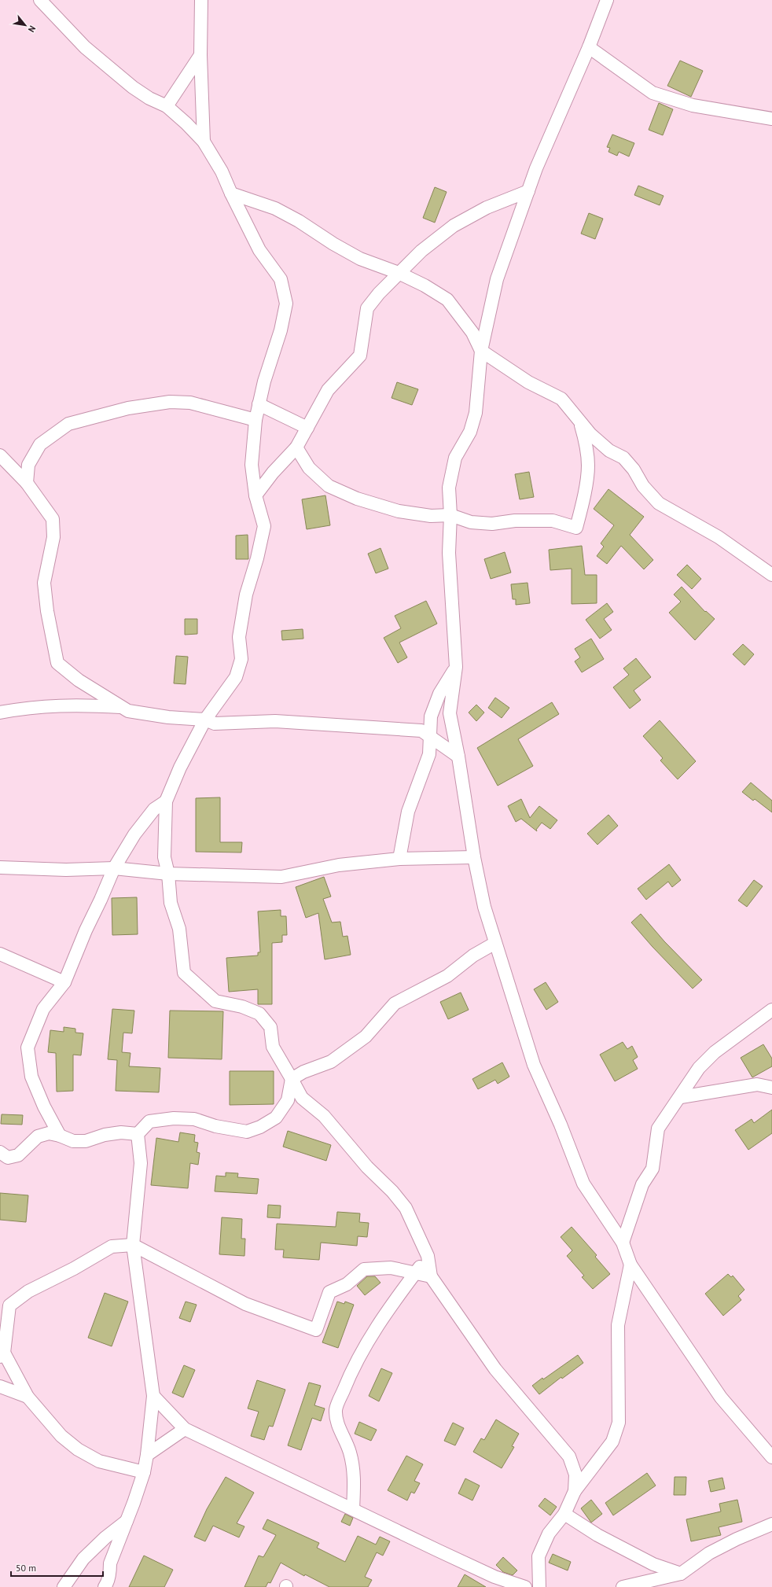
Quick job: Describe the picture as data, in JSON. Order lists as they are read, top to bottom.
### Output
{
  "scale_bar": "50 m",
  "north": "bottom right"
}
